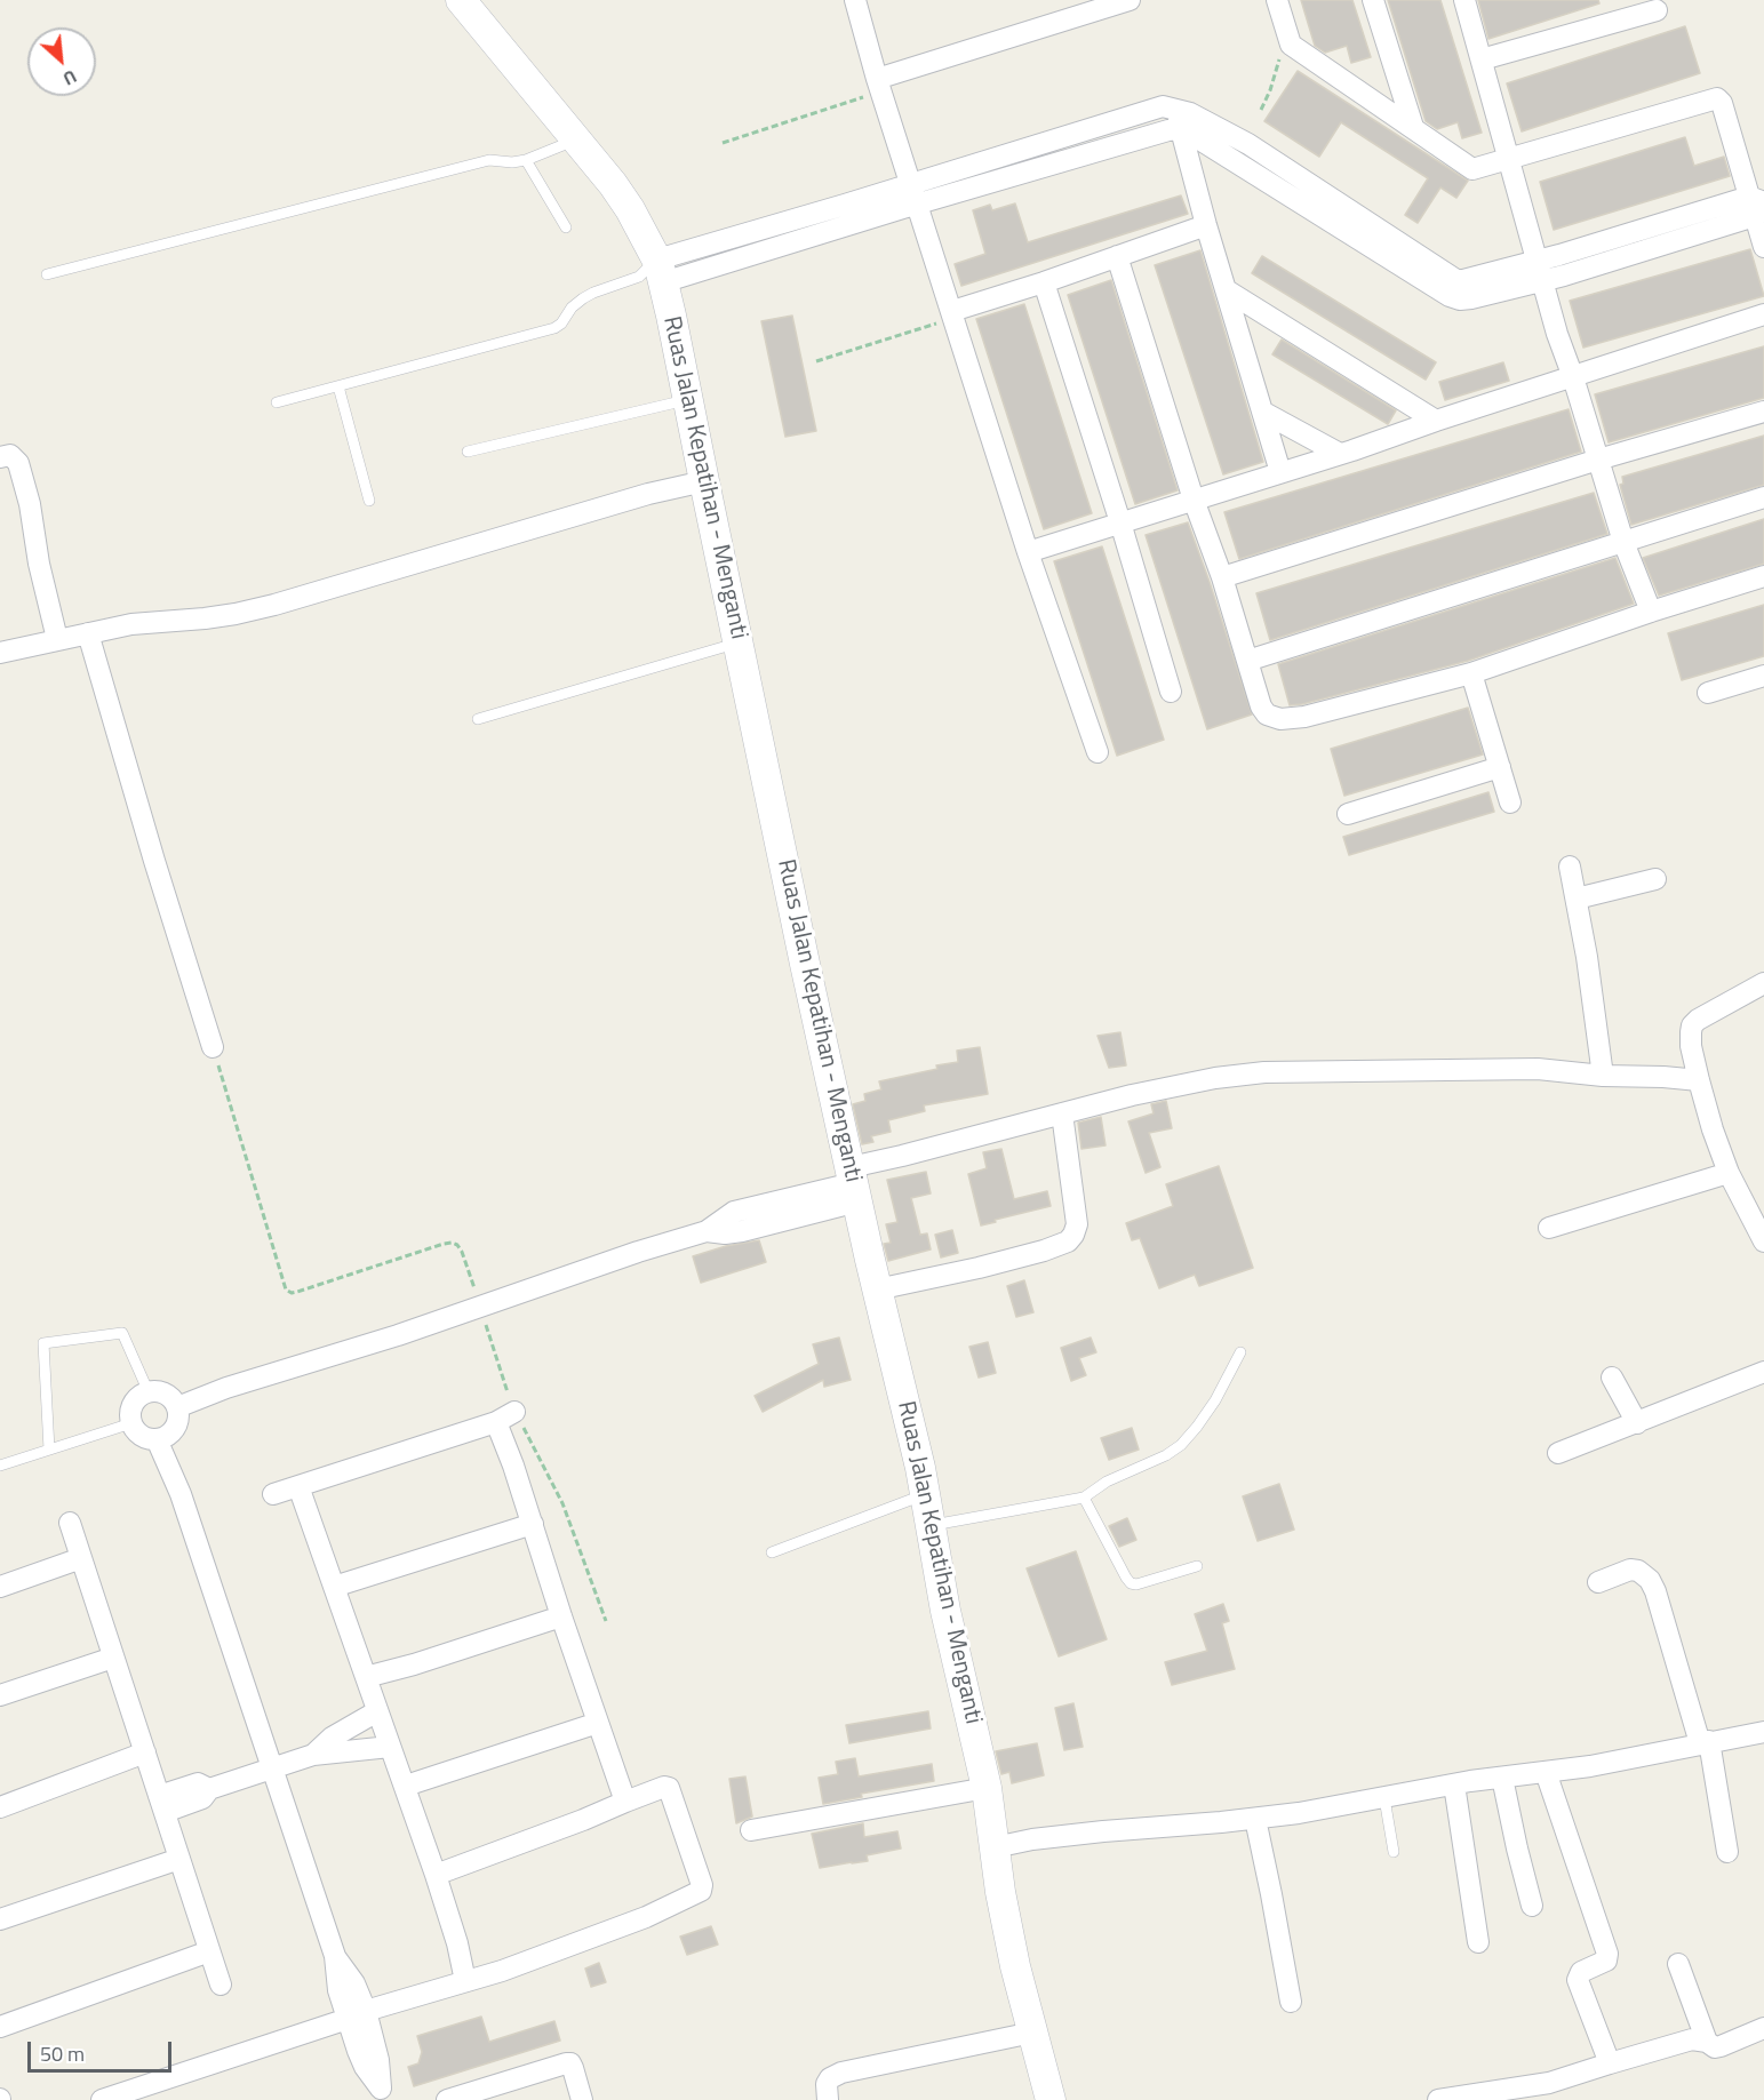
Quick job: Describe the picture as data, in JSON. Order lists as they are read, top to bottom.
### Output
{
  "streets": {
    "main road": ["Ruas Jalan Kepatihan - Menganti"]
  },
  "scale_bar": "50 m",
  "north": "bottom right"
}
